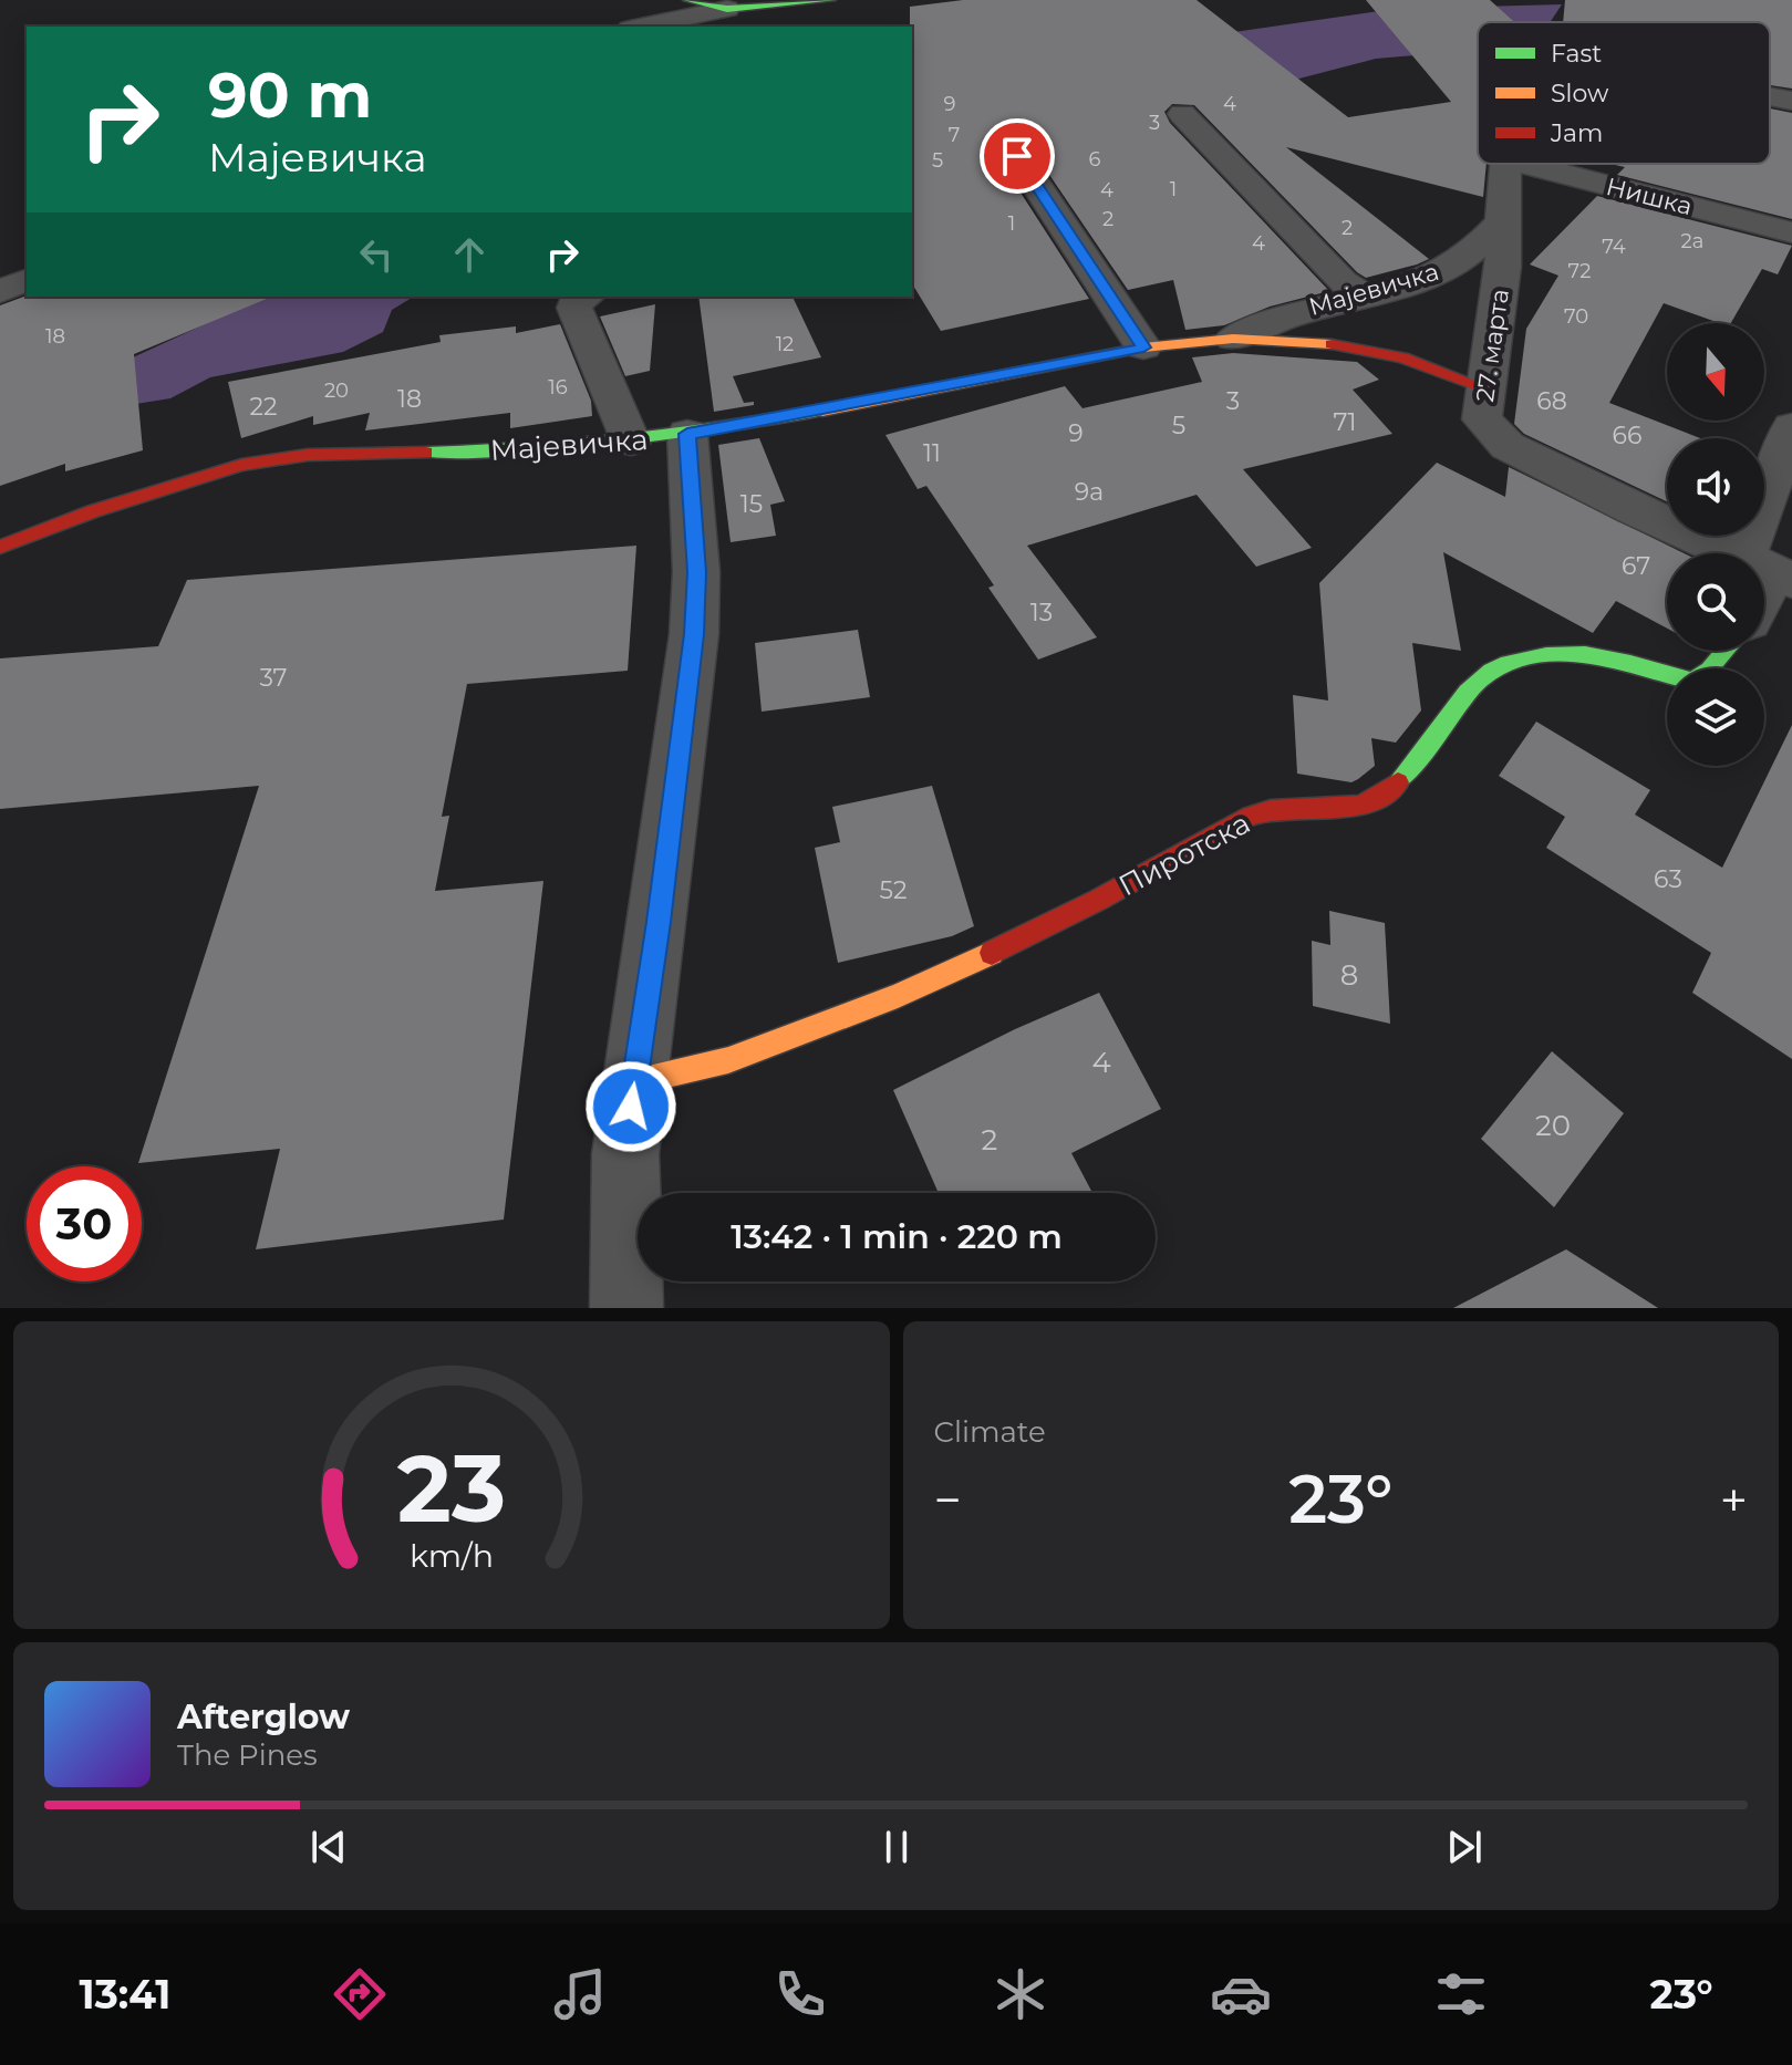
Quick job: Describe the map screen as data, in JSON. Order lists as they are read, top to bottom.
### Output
{
  "streets": {
    "street": [
      "Нишка",
      "Мајевичка",
      "27. марта",
      "Пиротска"
    ]
  },
  "crossings": [
    ["Мајевичка", "27. марта"]
  ],
  "house_numbers": [
    "9",
    "4",
    "3",
    "7",
    "6",
    "5",
    "1",
    "4",
    "2",
    "1",
    "2",
    "2a",
    "4",
    "74",
    "72",
    "70",
    "18",
    "12",
    "16",
    "20",
    "18",
    "3",
    "68",
    "22",
    "71",
    "5",
    "9",
    "66",
    "11",
    "9a",
    "15",
    "67",
    "13",
    "37",
    "63",
    "52",
    "8",
    "4",
    "20",
    "2"
  ],
  "legend": ["Fast", "Slow", "Jam"],
  "north": "bottom",
  "page": {
    "turn": ["90 m", "Мајевичка"],
    "limit": "30",
    "trip": "13:42 · 1 min · 220 m",
    "tile": "Climate",
    "heat": ["−", "23°", "+"],
    "song": ["Afterglow", "The Pines"],
    "tabs": ["13:41", "23°"],
    "gauge": ["23", "km/h"]
  }
}
